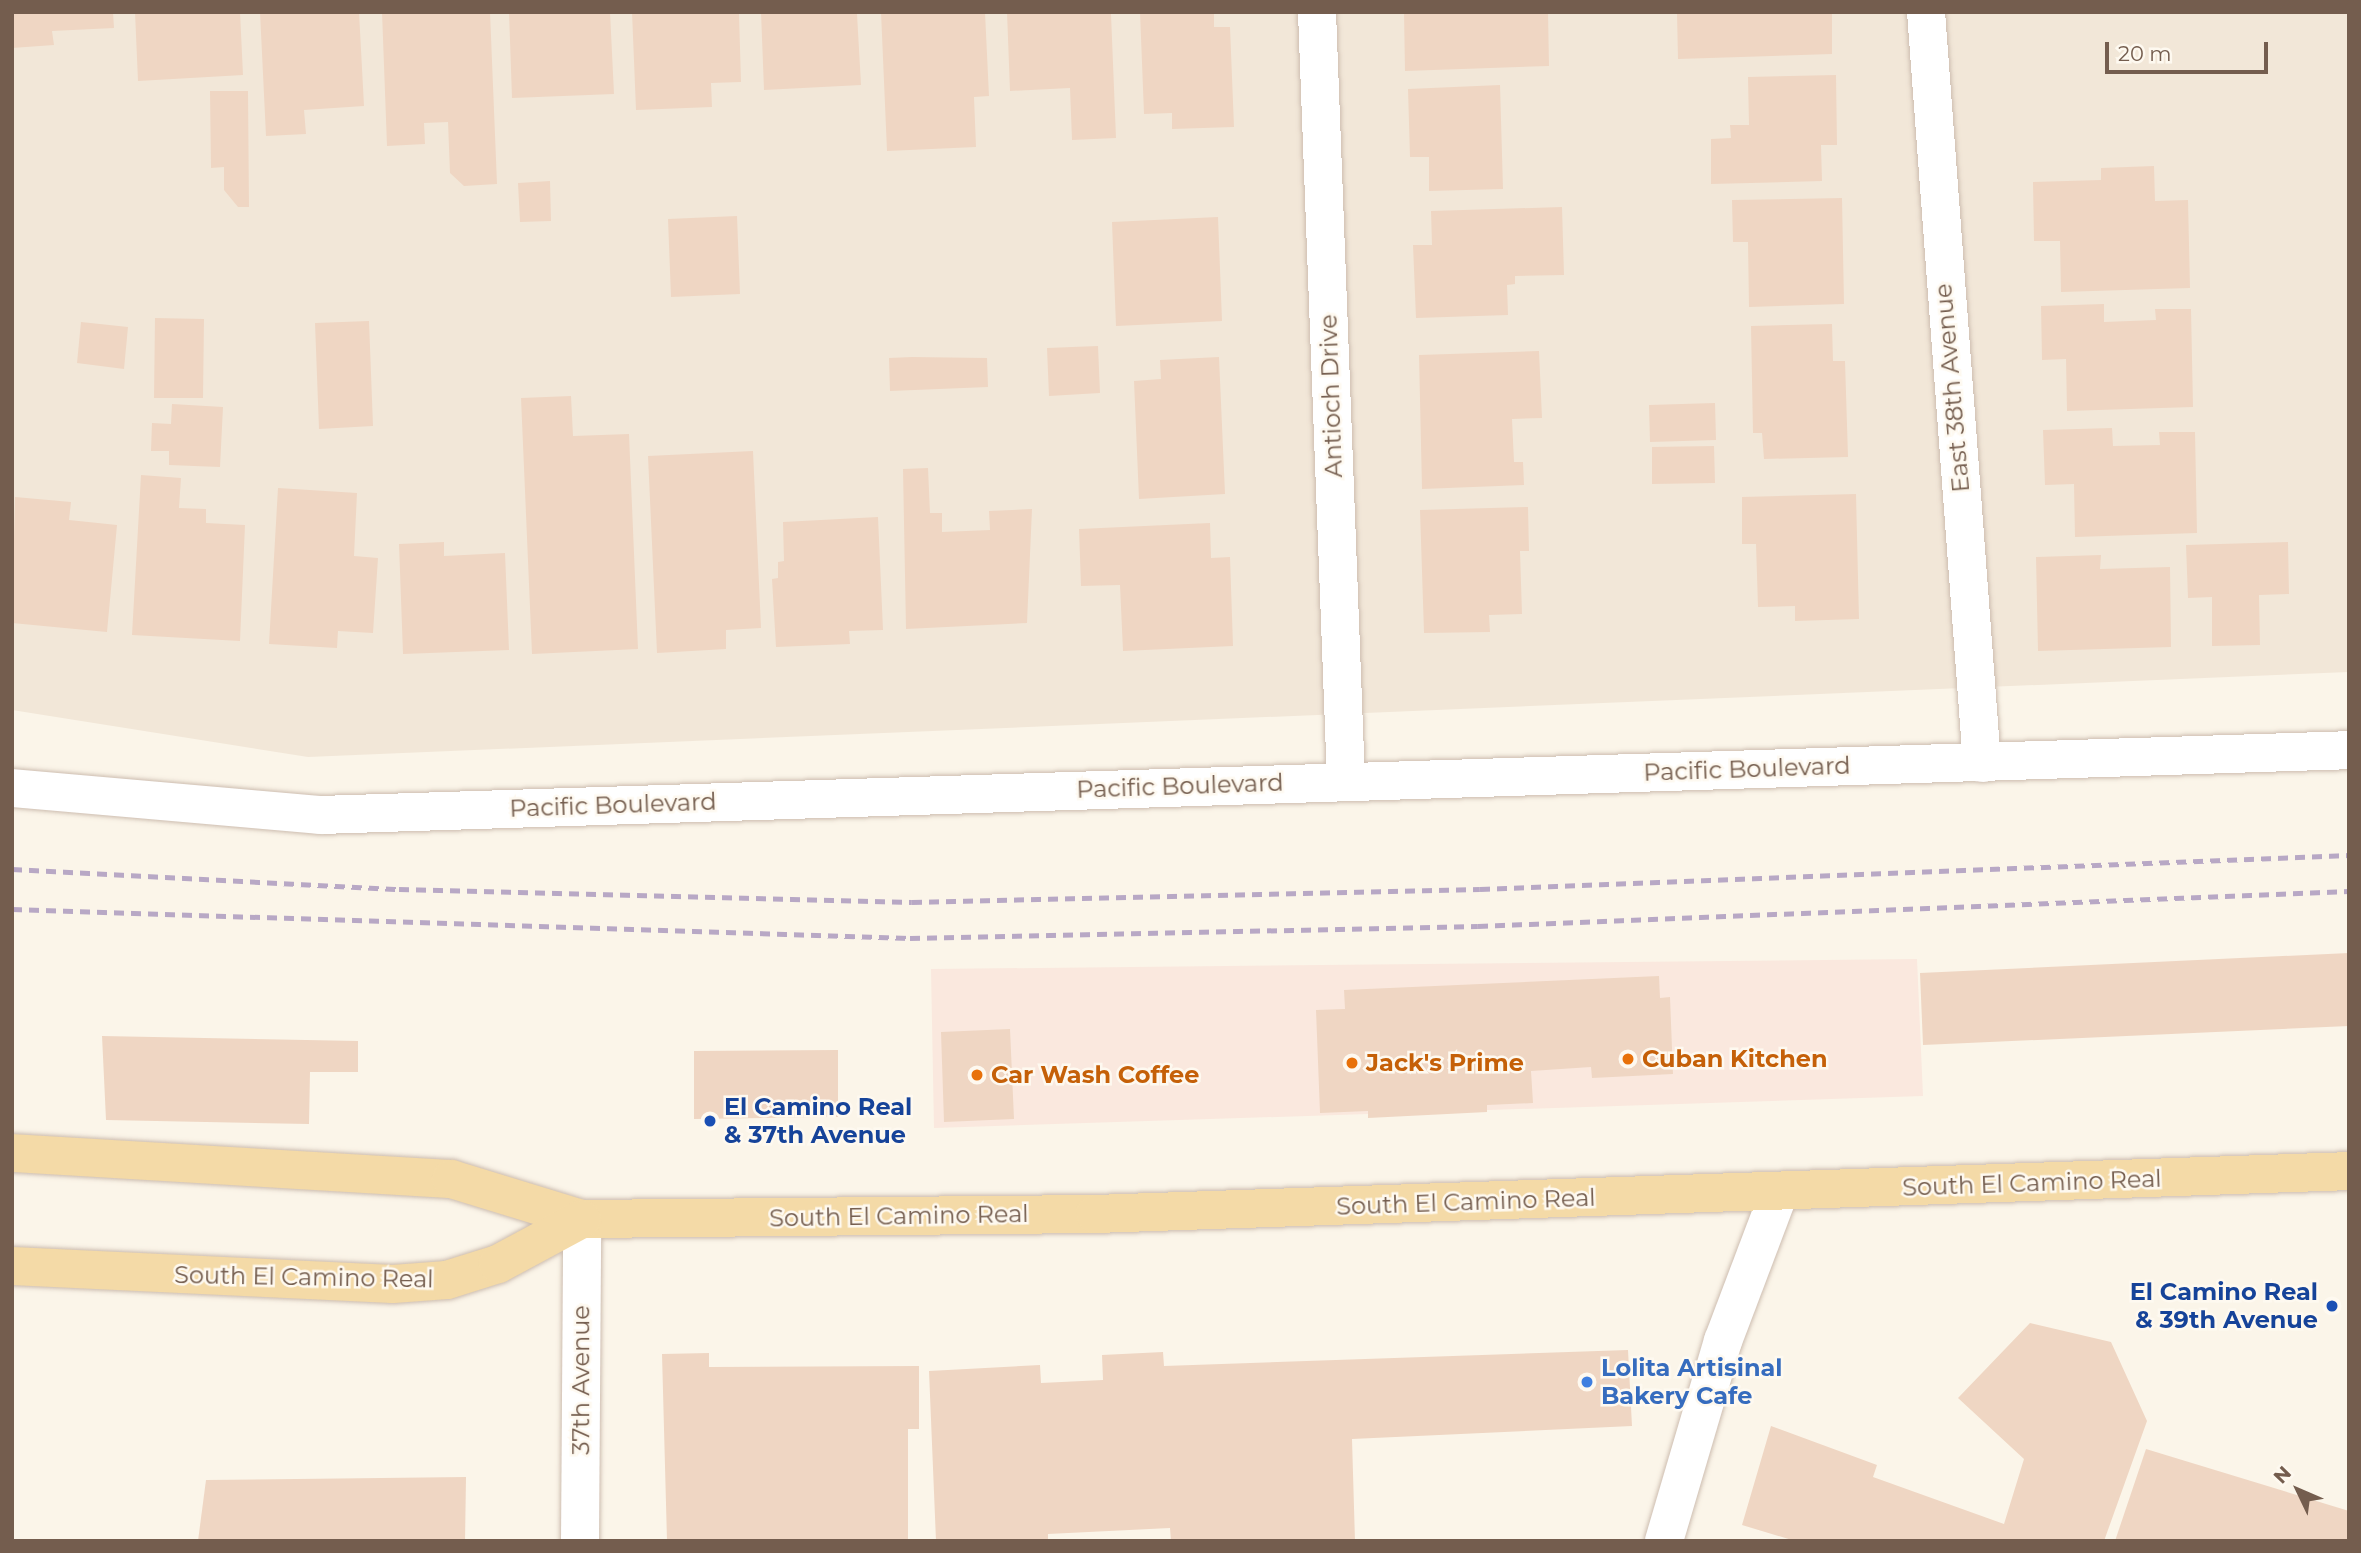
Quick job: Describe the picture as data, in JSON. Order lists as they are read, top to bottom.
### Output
{
  "streets": {
    "main road": ["South El Camino Real"],
    "street": [
      "East 38th Avenue",
      "Antioch Drive",
      "Pacific Boulevard",
      "37th Avenue"
    ]
  },
  "crossings": [
    ["East 38th Avenue", "Pacific Boulevard"],
    ["Antioch Drive", "Pacific Boulevard"],
    ["South El Camino Real", "37th Avenue"]
  ],
  "places": [
    "Cuban Kitchen",
    "Jack's Prime",
    "Car Wash Coffee",
    "El Camino Real & 37th Avenue",
    "El Camino Real & 39th Avenue",
    "Lolita Artisinal Bakery Cafe"
  ],
  "scale_bar": "20 m",
  "north": "top left"
}
